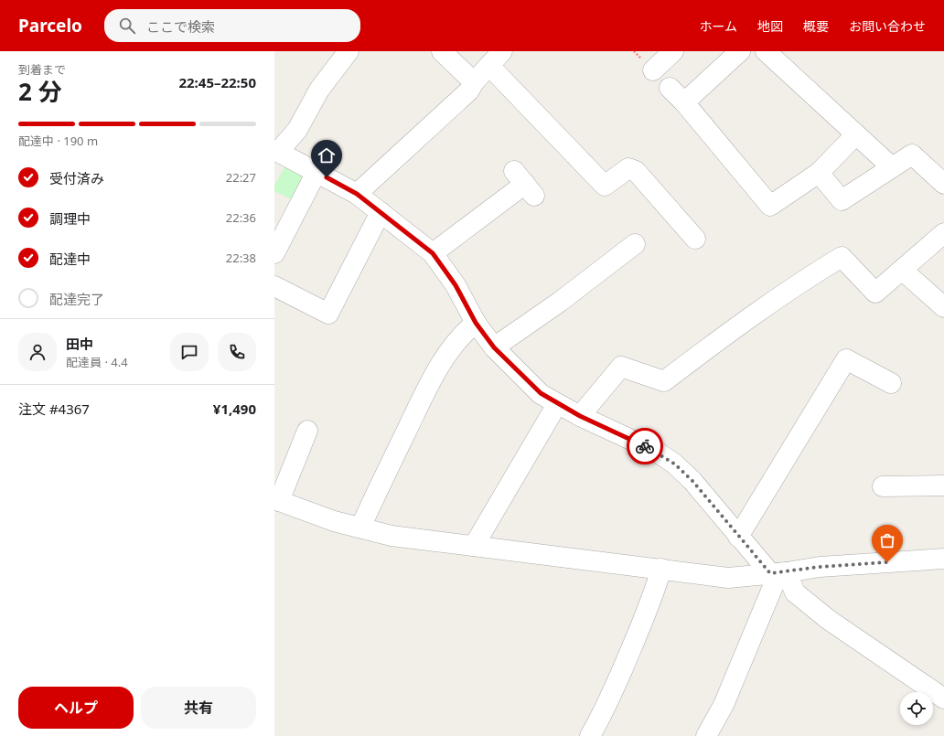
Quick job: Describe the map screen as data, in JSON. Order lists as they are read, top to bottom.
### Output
{
  "page": {
    "header": "Parcelo",
    "search": "ここで検索",
    "nav": [
      "ホーム",
      "地図",
      "概要",
      "お問い合わせ"
    ],
    "heading": ["2 分", "到着まで", "22:45–22:50"],
    "panel": [
      "田中",
      "配達員 · 4.4",
      "注文 #4367",
      "¥1,490"
    ],
    "bar": "配達中 · 190 m",
    "list": [
      ["受付済み", "22:27"],
      ["調理中", "22:36"],
      ["配達中", "22:38"],
      "配達完了"
    ],
    "buttons": ["ヘルプ", "共有"]
  }
}
